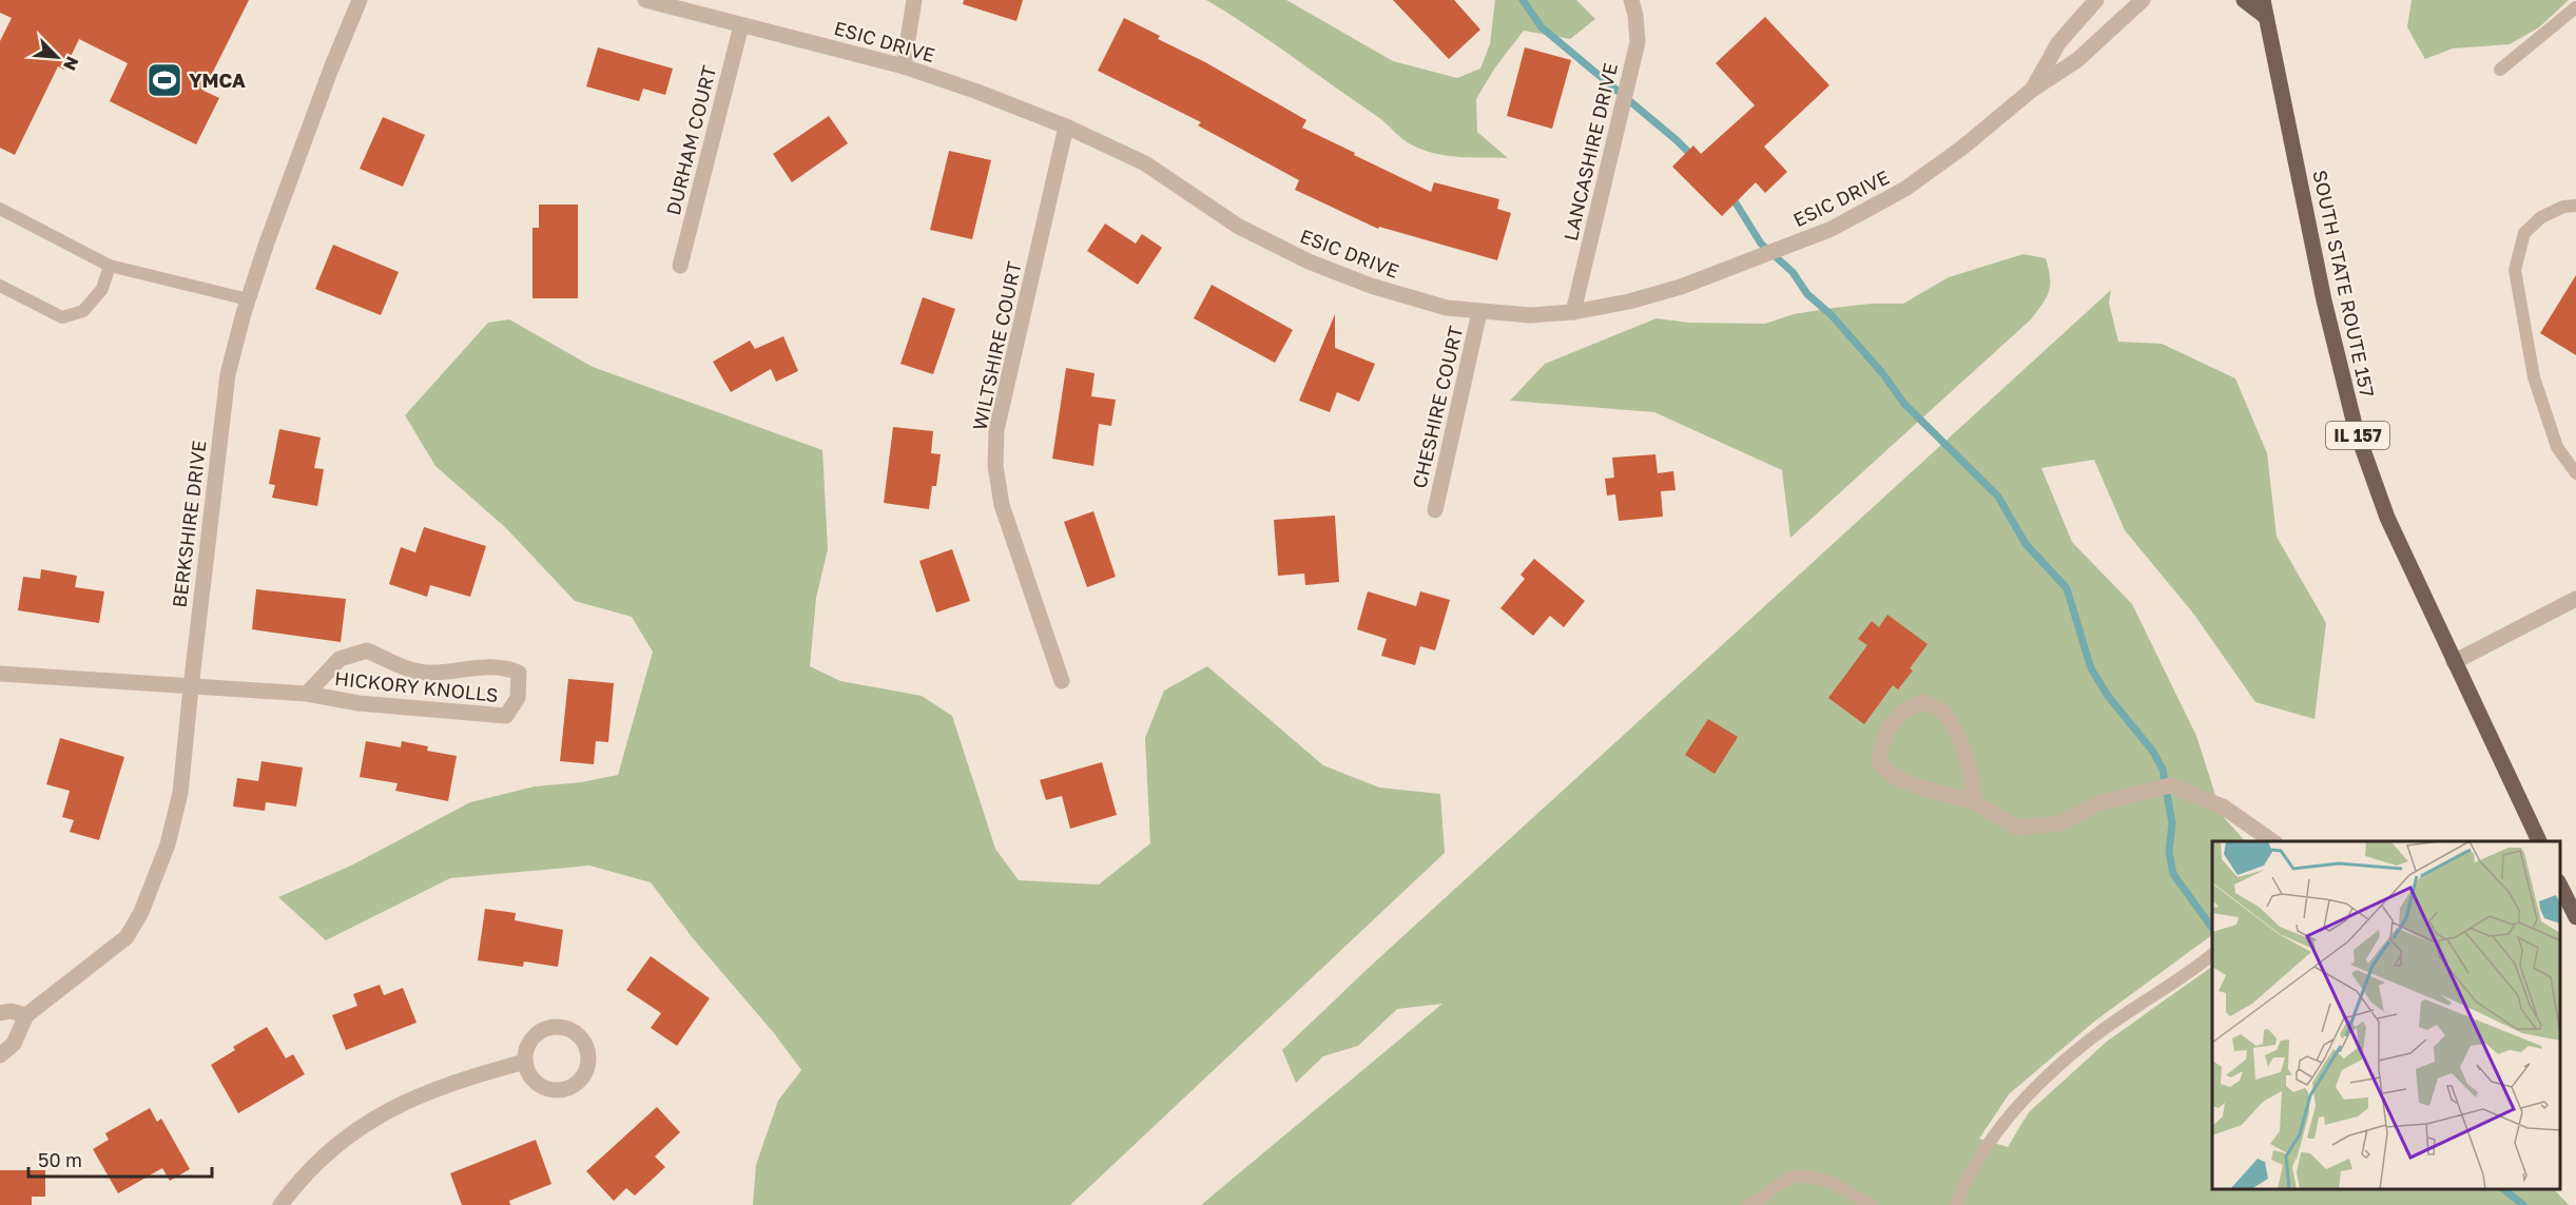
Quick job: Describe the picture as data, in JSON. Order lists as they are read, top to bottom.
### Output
{
  "streets": {
    "main road": ["SOUTH STATE ROUTE 157", "IL 157"],
    "street": [
      "ESIC DRIVE",
      "DURHAM COURT",
      "LANCASHIRE DRIVE",
      "WILTSHIRE COURT",
      "CHESHIRE COURT",
      "BERKSHIRE DRIVE",
      "HICKORY KNOLLS"
    ]
  },
  "crossings": [
    ["ESIC DRIVE", "DURHAM COURT"],
    ["ESIC DRIVE", "LANCASHIRE DRIVE"],
    ["ESIC DRIVE", "WILTSHIRE COURT"],
    ["ESIC DRIVE", "CHESHIRE COURT"],
    ["BERKSHIRE DRIVE", "HICKORY KNOLLS"]
  ],
  "places": {
    "sports": ["YMCA"]
  },
  "scale_bar": "50 m",
  "north": "bottom right"
}
